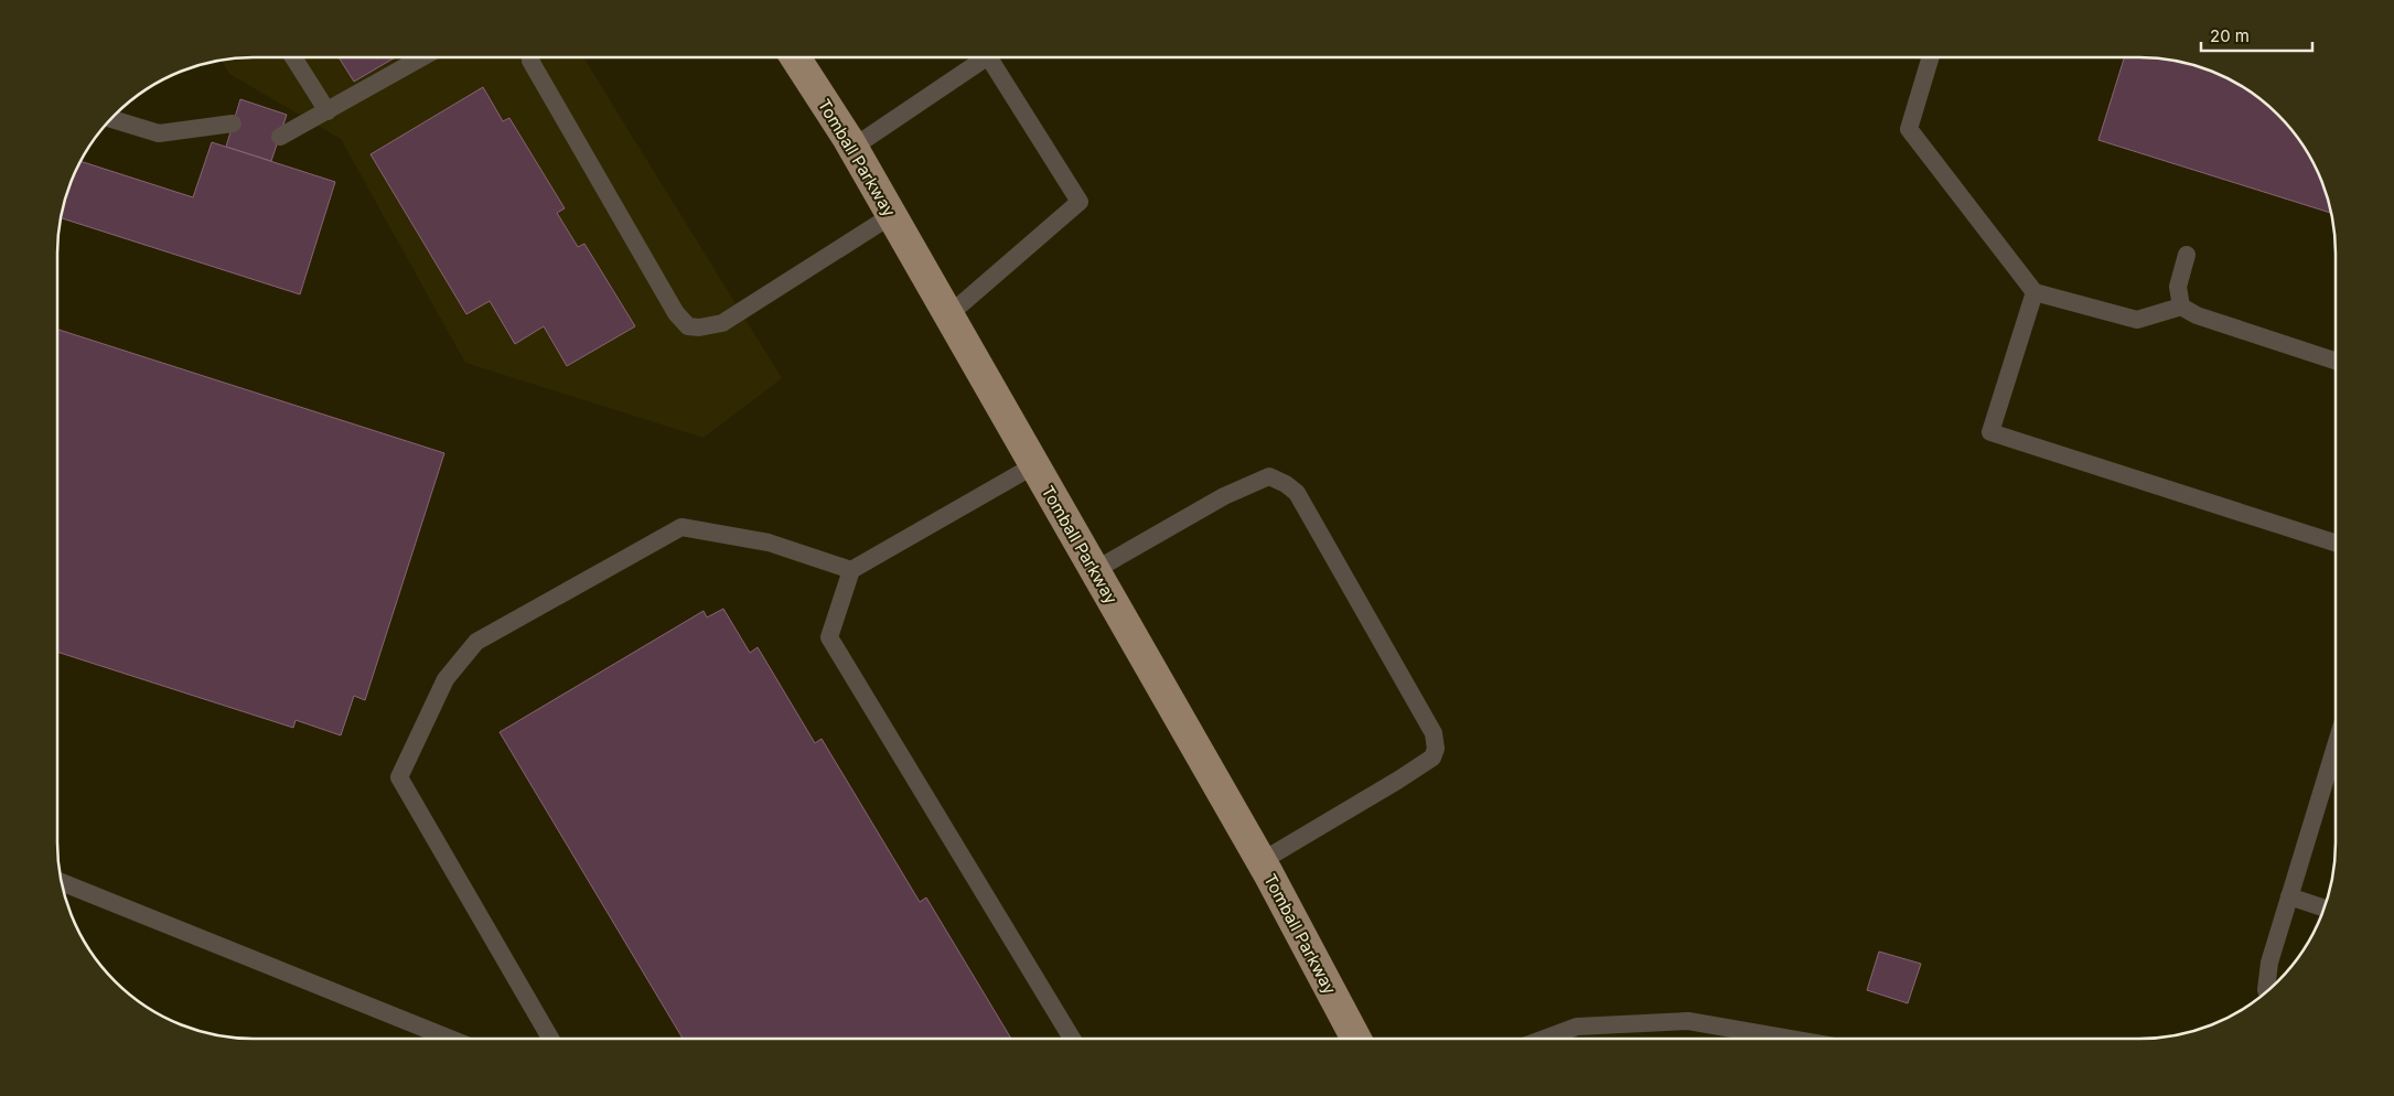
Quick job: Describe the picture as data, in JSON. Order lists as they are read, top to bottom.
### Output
{
  "streets": {
    "main road": ["Tomball Parkway"]
  },
  "scale_bar": "20 m"
}
